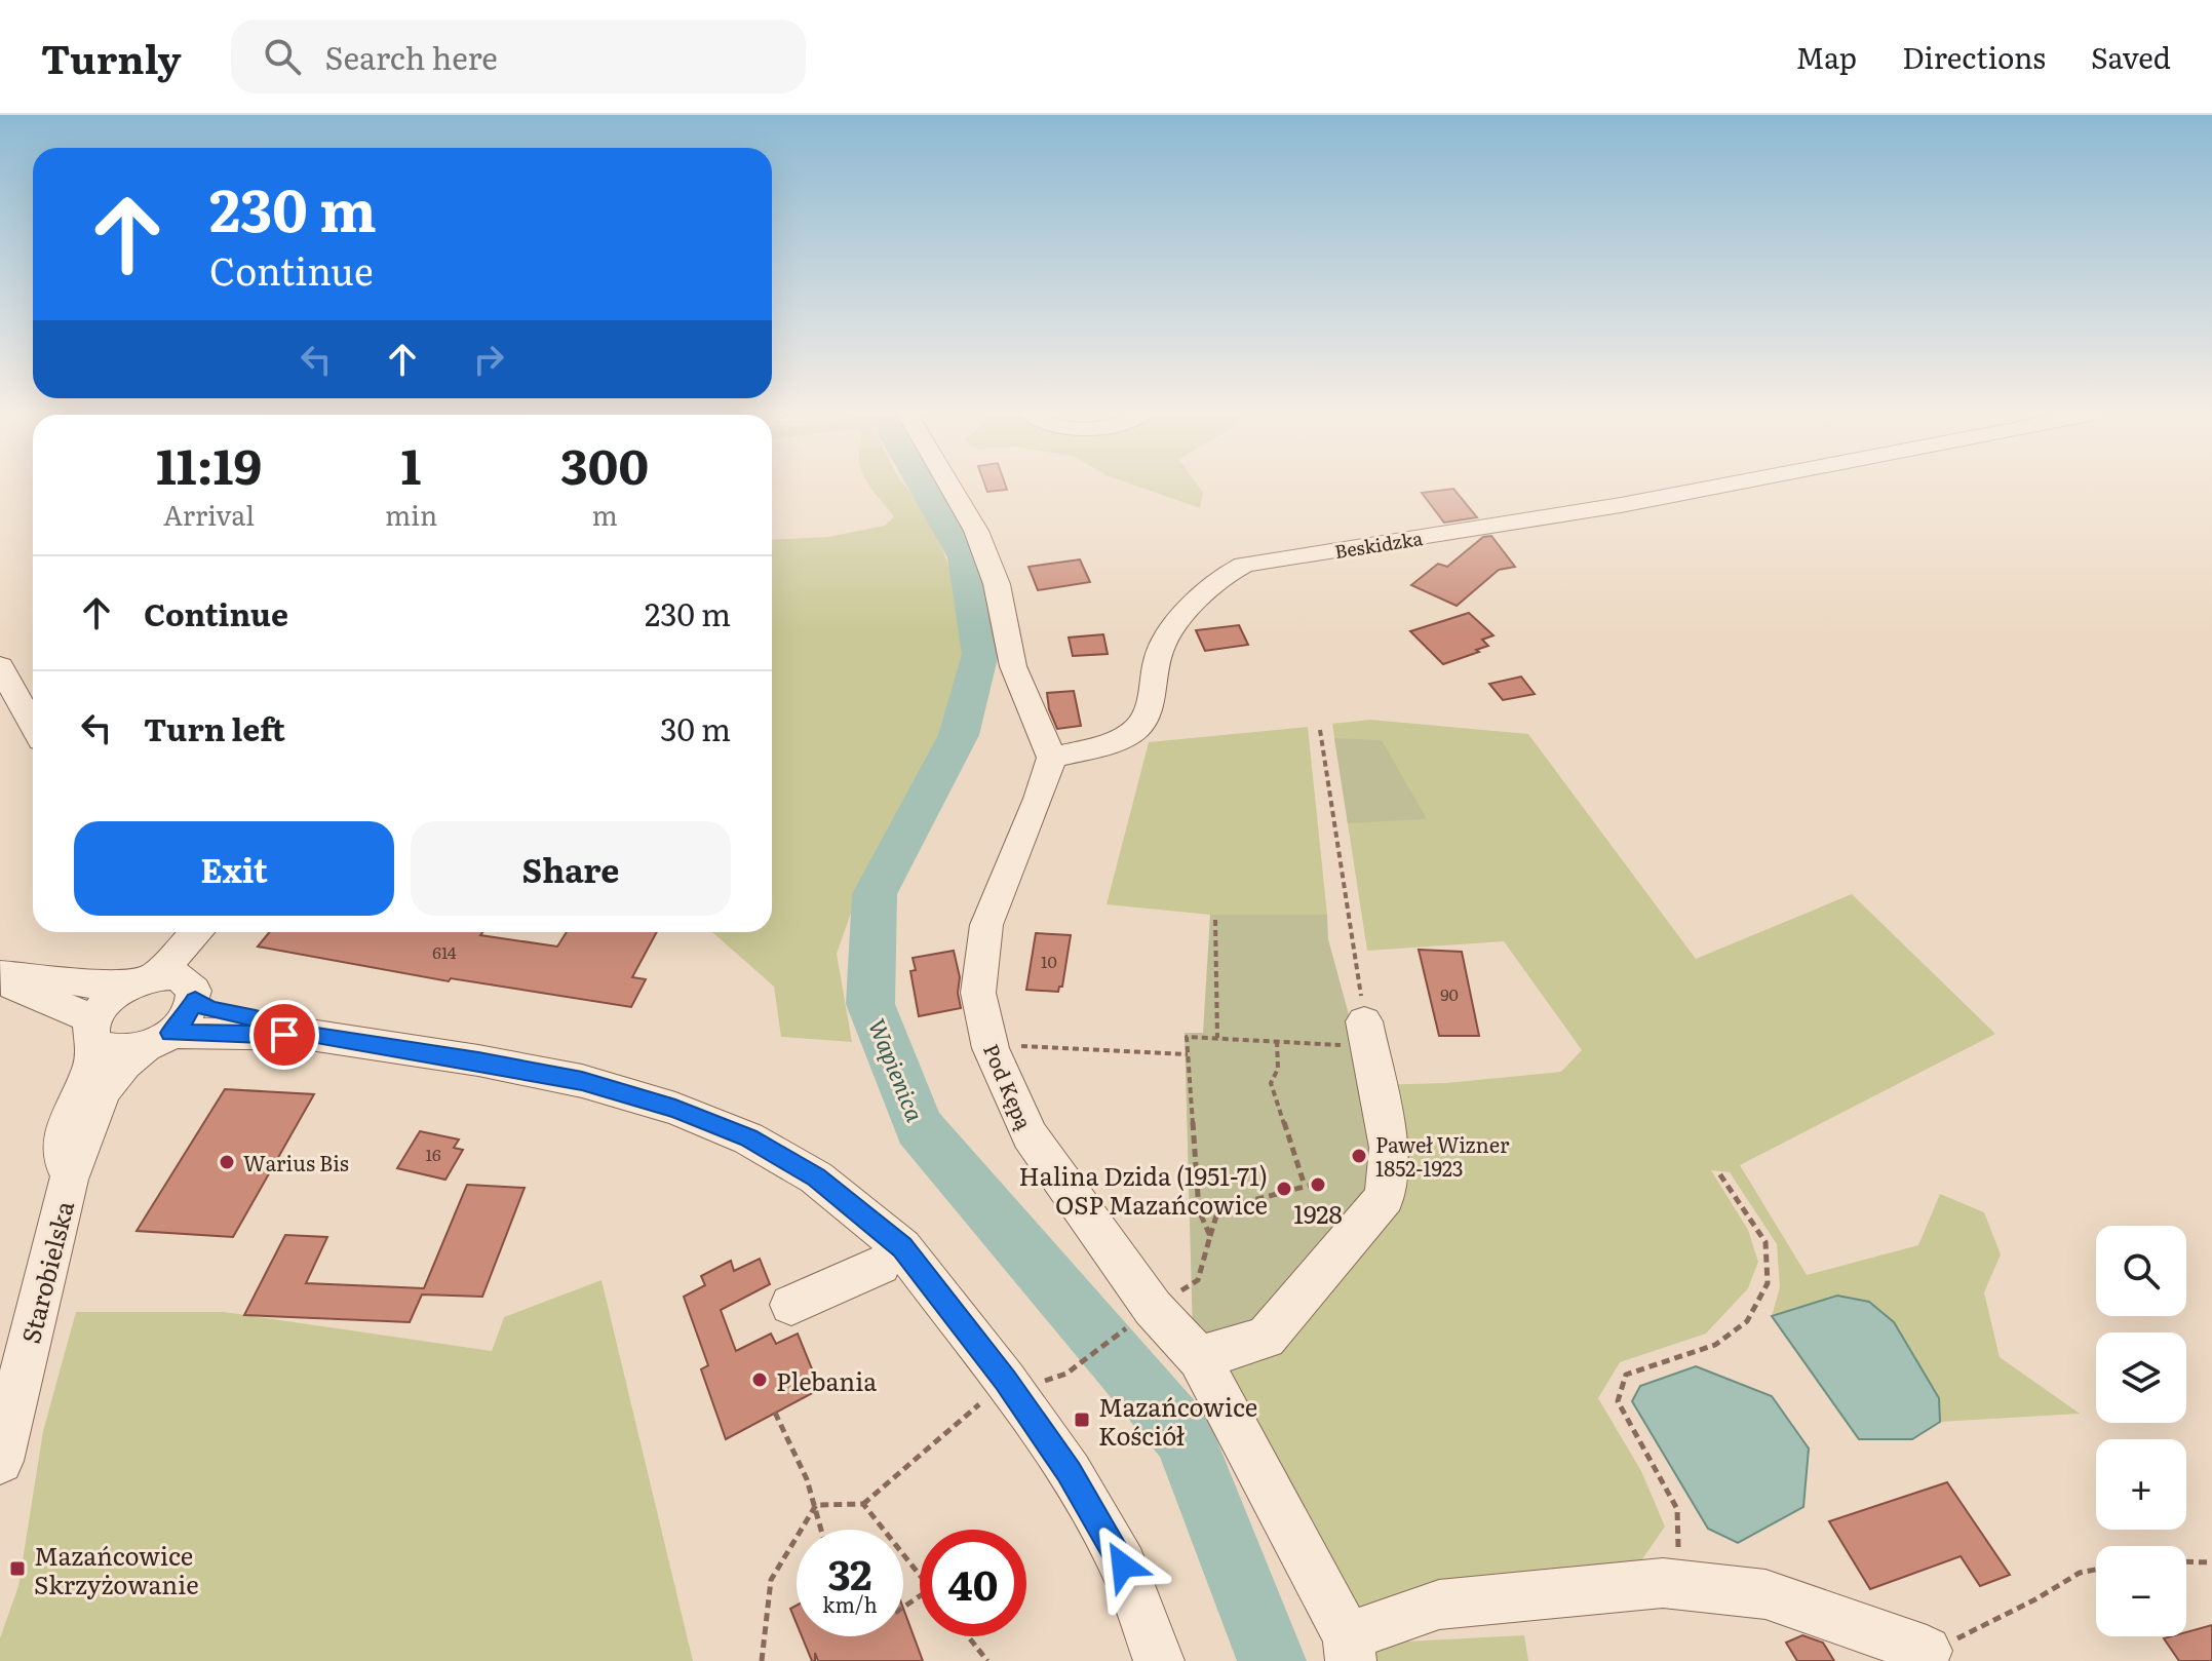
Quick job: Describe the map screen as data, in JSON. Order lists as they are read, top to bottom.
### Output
{
  "streets": {
    "street": ["Beskidzka", "Pod Kępą", "Starobielska"]
  },
  "crossings": [
    ["Beskidzka", "Pod Kępą"]
  ],
  "water": ["Wapienica"],
  "places": {
    "other": [
      "Paweł Wizner 1852-1923",
      "Warius Bis",
      "1928",
      "Halina Dzida (1951-71) OSP Mazańcowice",
      "Plebania"
    ],
    "transit": ["Mazańcowice Kościół", "Mazańcowice Skrzyżowanie"]
  },
  "house_numbers": [
    "614",
    "10",
    "90",
    "16"
  ],
  "page": {
    "header": "Turnly",
    "search": "Search here",
    "nav": ["Map", "Directions", "Saved"],
    "turn": ["230 m", "Continue"],
    "eta": [
      "11:19",
      "Arrival",
      "1",
      "min",
      "300",
      "m"
    ],
    "list": [
      {
        "name": "Continue",
        "value": "230 m"
      },
      {
        "name": "Turn left",
        "value": "30 m"
      }
    ],
    "buttons": ["Exit", "Share"],
    "map_buttons": ["+", "−"],
    "speed": "32 km/h",
    "limit": "40"
  }
}
